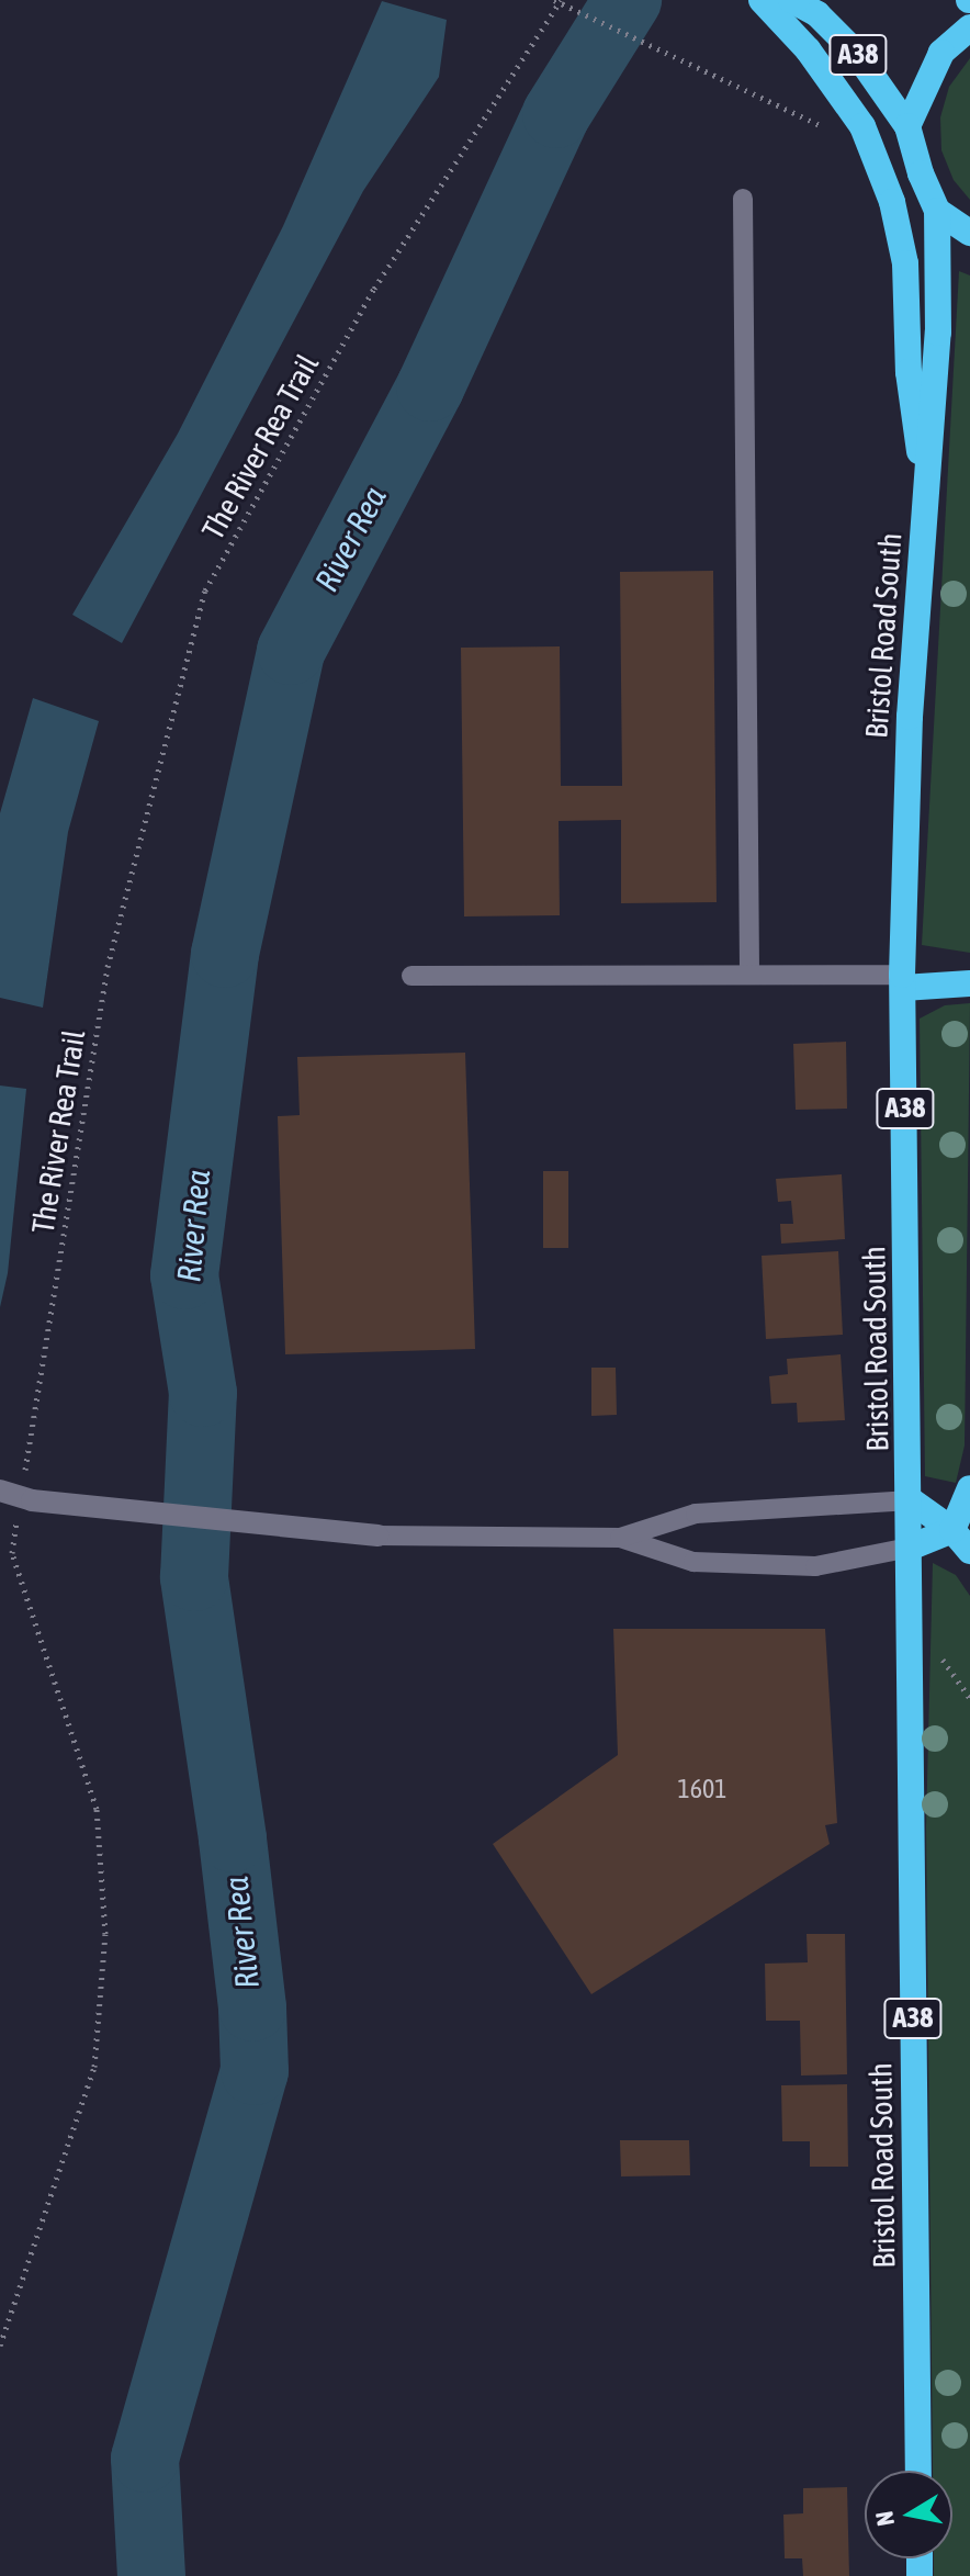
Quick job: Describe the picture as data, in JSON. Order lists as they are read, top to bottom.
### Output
{
  "streets": {
    "highway": ["A38", "Bristol Road South"],
    "path": ["The River Rea Trail"]
  },
  "water": ["River Rea"],
  "house_numbers": ["1601"],
  "north": "left"
}
